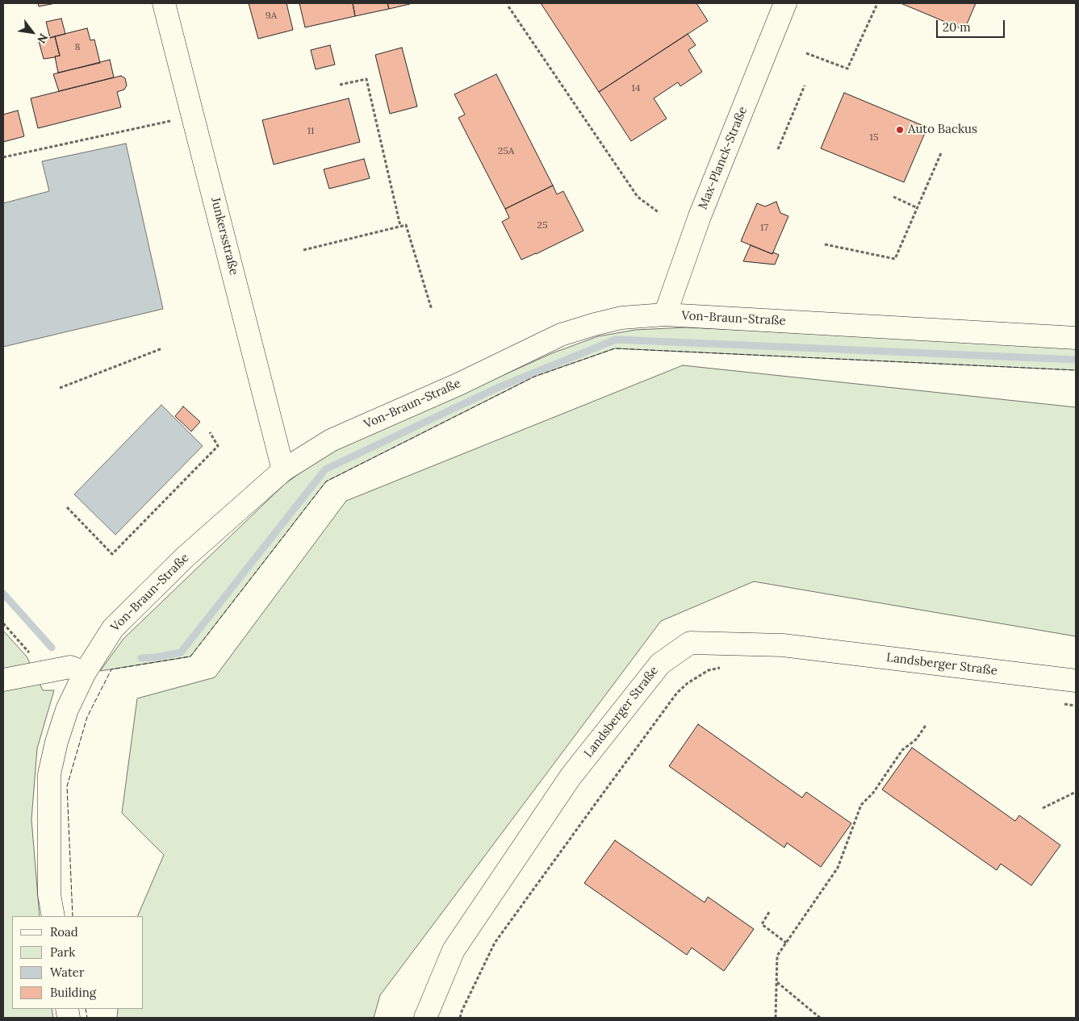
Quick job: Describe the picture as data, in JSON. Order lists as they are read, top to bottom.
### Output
{
  "streets": {
    "street": [
      "Max-Planck-Straße",
      "Junkersstraße",
      "Von-Braun-Straße",
      "Landsberger Straße"
    ]
  },
  "crossings": [
    ["Max-Planck-Straße", "Von-Braun-Straße"],
    ["Junkersstraße", "Von-Braun-Straße"]
  ],
  "places": ["Auto Backus"],
  "house_numbers": [
    "9A",
    "8",
    "14",
    "11",
    "15",
    "25A",
    "25",
    "17"
  ],
  "legend": [
    "Road",
    "Park",
    "Water",
    "Building"
  ],
  "scale_bar": "20 m",
  "north": "bottom right"
}
